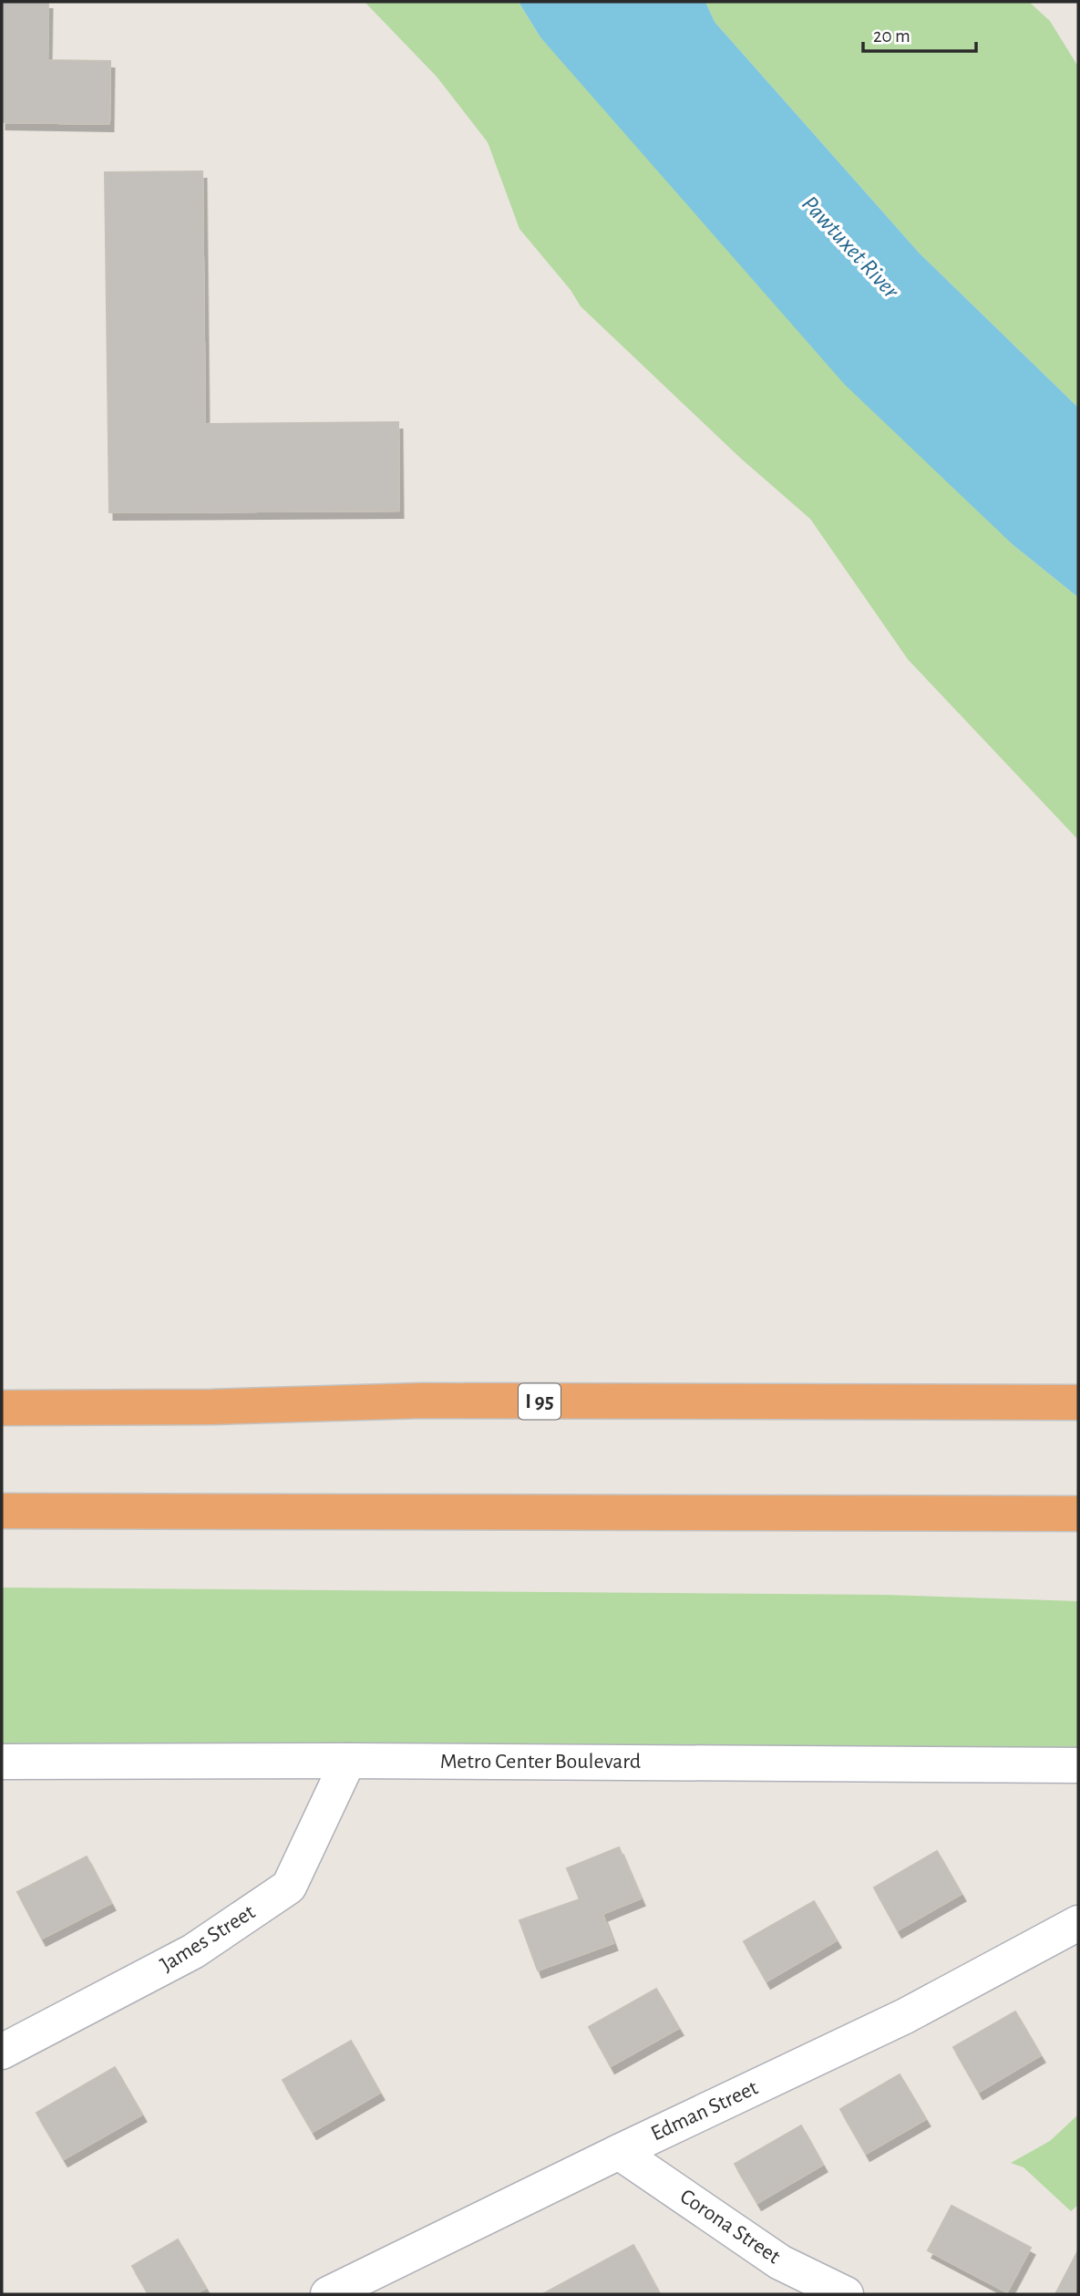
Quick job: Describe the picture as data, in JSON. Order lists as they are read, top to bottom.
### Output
{
  "streets": {
    "highway": ["I 95"],
    "street": [
      "Metro Center Boulevard",
      "James Street",
      "Edman Street",
      "Corona Street"
    ]
  },
  "crossings": [
    ["Metro Center Boulevard", "James Street"],
    ["Edman Street", "Corona Street"]
  ],
  "water": ["Pawtuxet River"],
  "scale_bar": "20 m"
}
